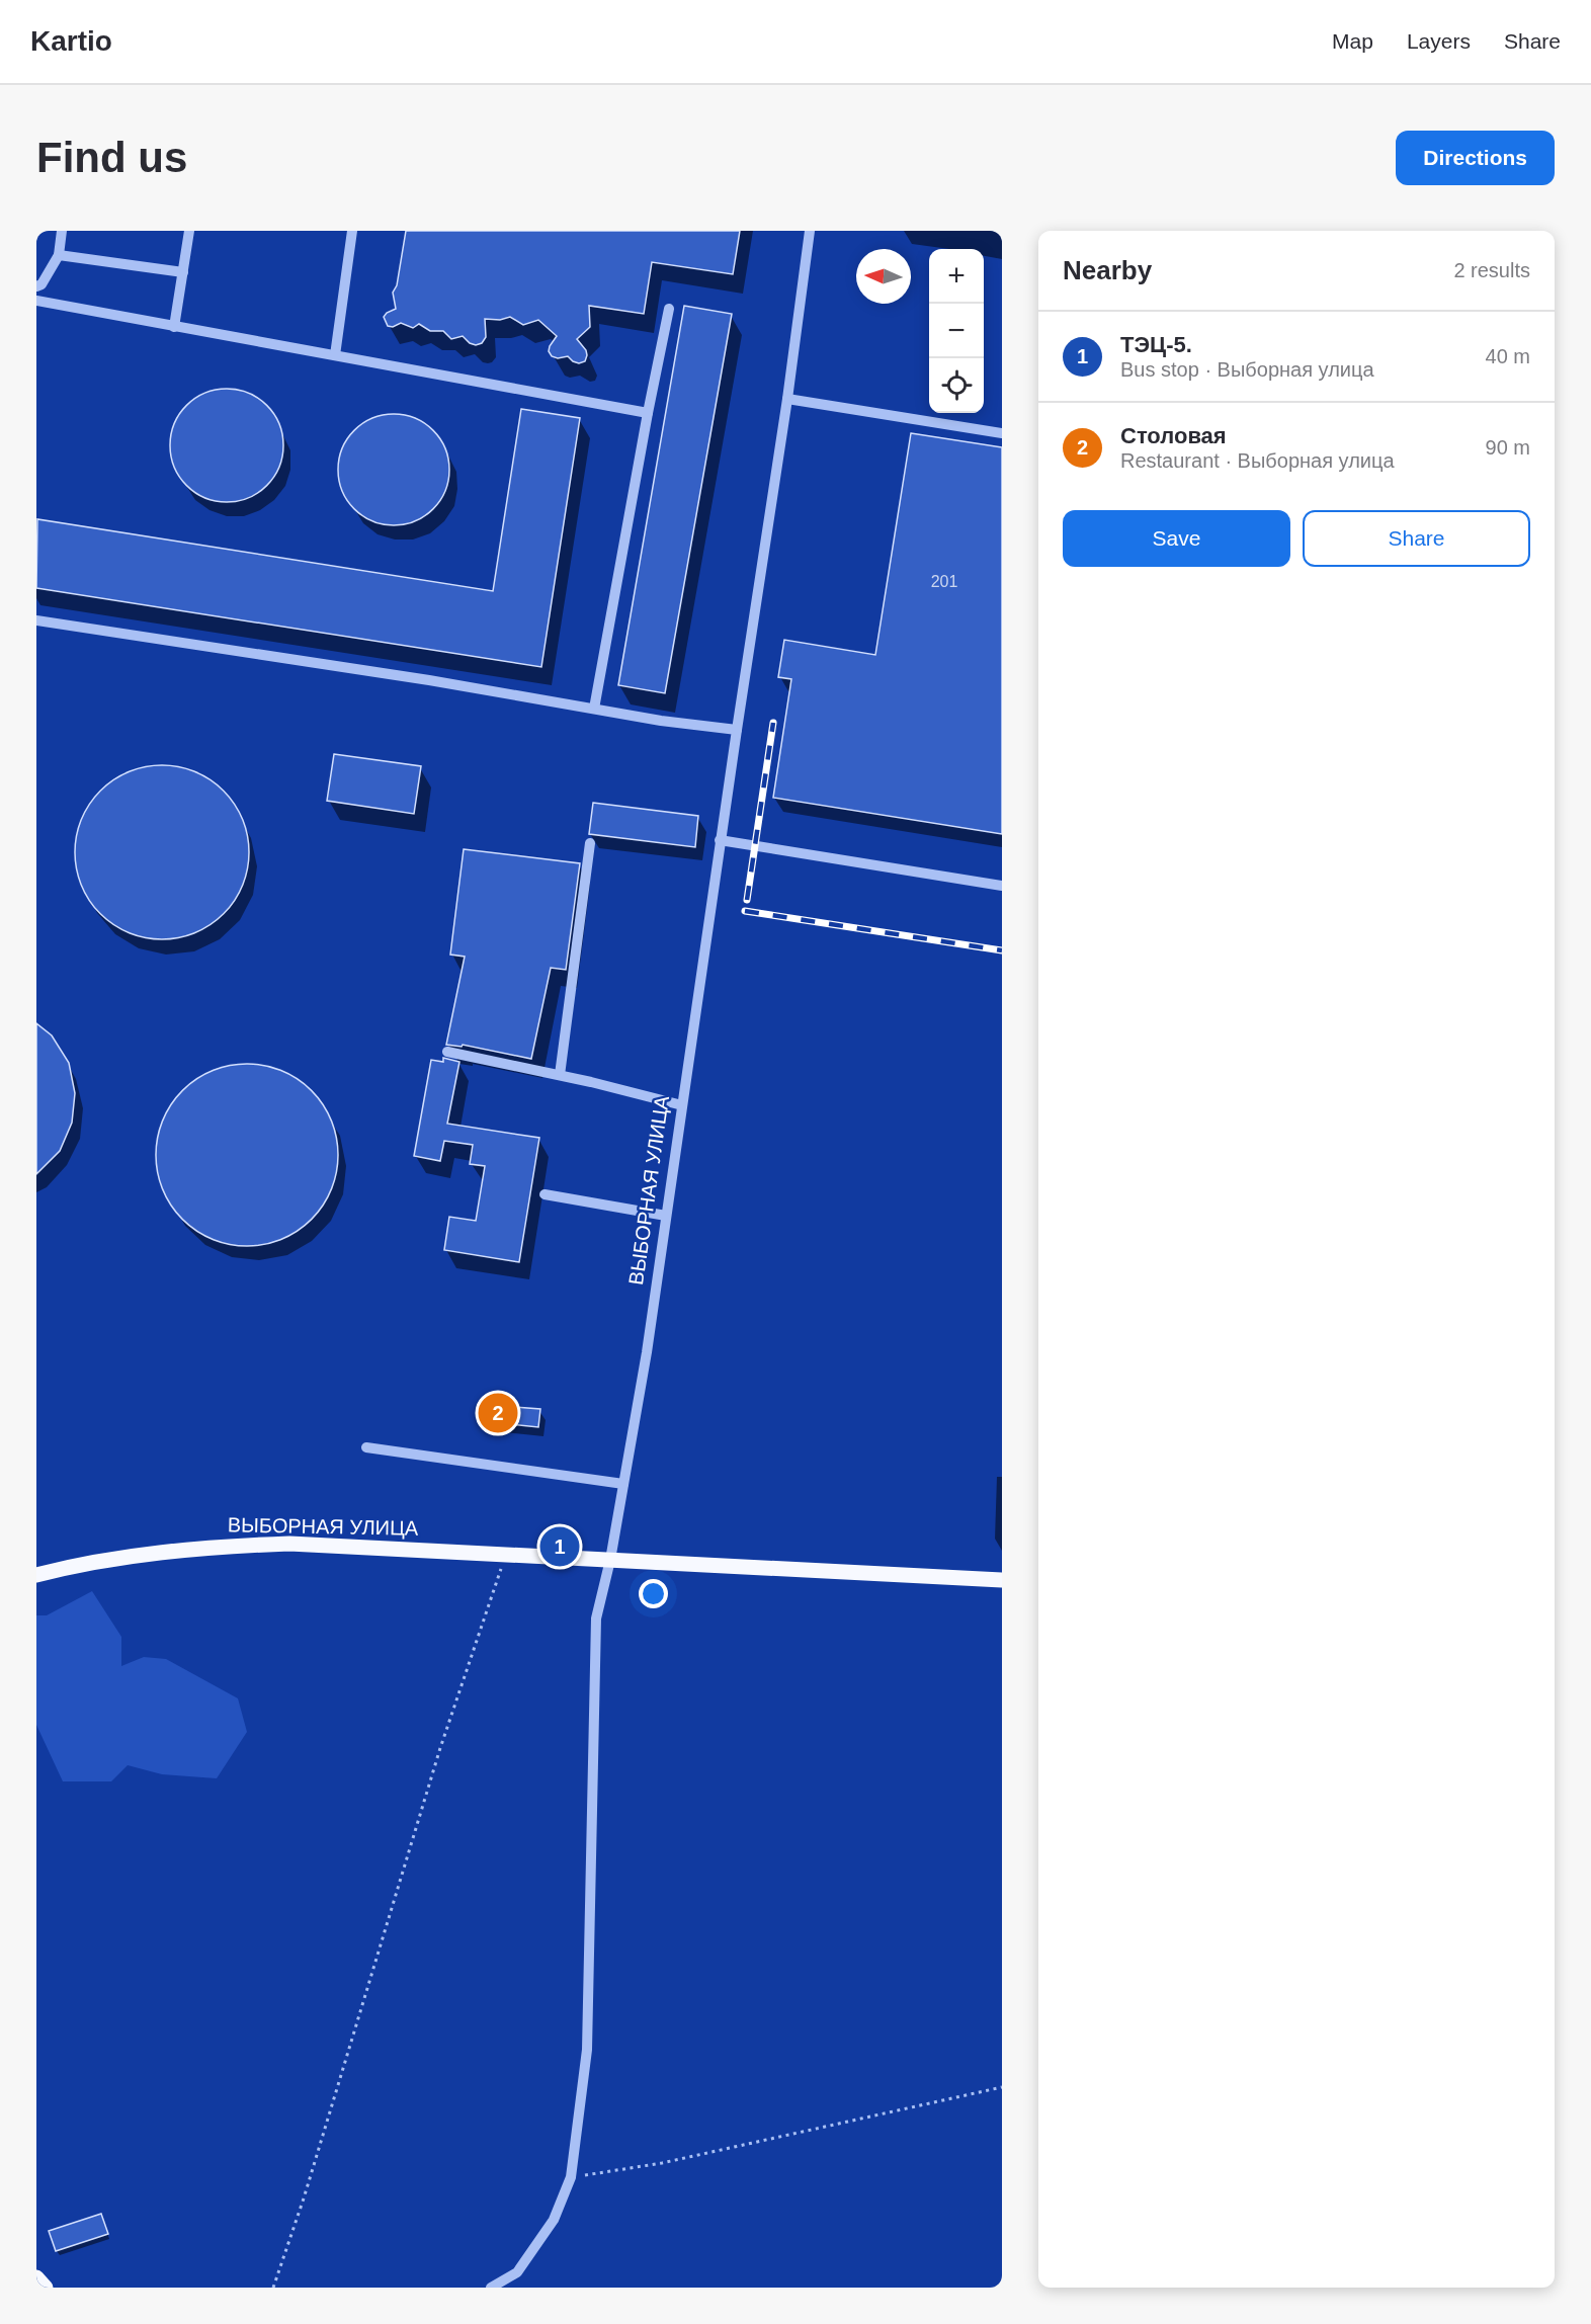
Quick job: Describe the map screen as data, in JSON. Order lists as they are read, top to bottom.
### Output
{
  "streets": {
    "main road": ["ВЫБОРНАЯ УЛИЦА"]
  },
  "house_numbers": ["201"],
  "north": "left",
  "page": {
    "header": "Kartio",
    "nav": ["Map", "Layers", "Share"],
    "buttons": [
      "Directions",
      ["Save", "Share"]
    ],
    "title": "Find us",
    "heading": ["Nearby", "2 results"],
    "map_buttons": ["+", "−"],
    "list": [
      {
        "mark": "1",
        "name": "ТЭЦ-5.",
        "note": "Bus stop · Выборная улица",
        "value": "40 m"
      },
      {
        "mark": "2",
        "name": "Столовая",
        "note": "Restaurant · Выборная улица",
        "value": "90 m"
      }
    ],
    "pins": ["2", "1"]
  }
}
